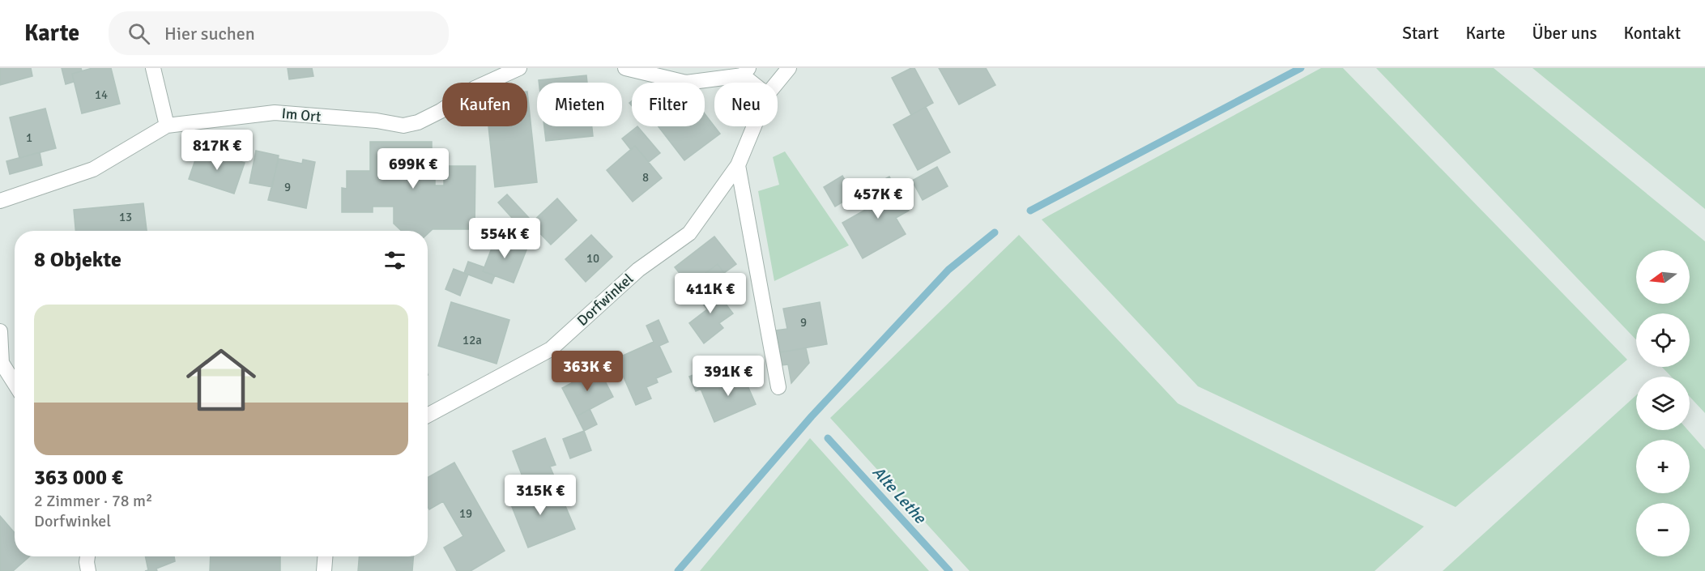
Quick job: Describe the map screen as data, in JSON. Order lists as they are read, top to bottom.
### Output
{
  "streets": {
    "street": ["Im Ort", "Dorfwinkel"]
  },
  "water": ["Alte Lethe"],
  "house_numbers": [
    "14",
    "1",
    "8",
    "9",
    "13",
    "10",
    "9",
    "12a",
    "19"
  ],
  "north": "left",
  "page": {
    "header": "Karte",
    "search": "Hier suchen",
    "nav": [
      "Start",
      "Karte",
      "Über uns",
      "Kontakt"
    ],
    "chip": [
      "Kaufen",
      "Mieten",
      "Filter",
      "Neu"
    ],
    "price": [
      "817K €",
      "699K €",
      "457K €",
      "554K €",
      "411K €",
      "363K €",
      "391K €",
      "315K €"
    ],
    "heading": "8 Objekte",
    "map_buttons": ["+", "−"],
    "list": [
      {
        "name": "363 000 €",
        "note": "2 Zimmer · 78 m² · Dorfwinkel"
      }
    ]
  }
}
